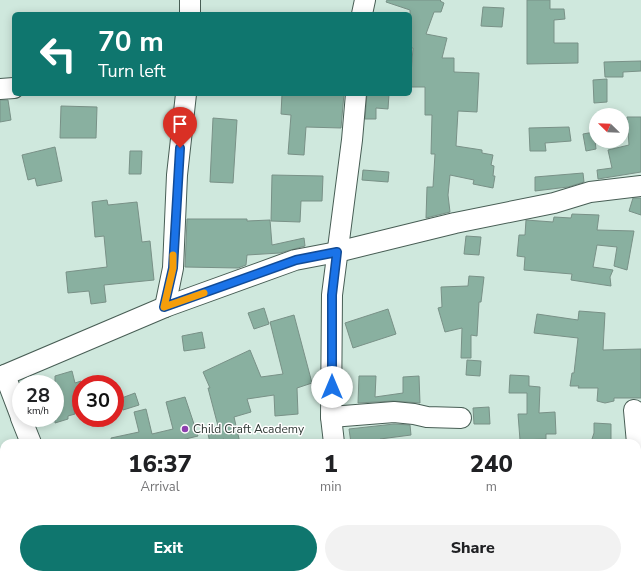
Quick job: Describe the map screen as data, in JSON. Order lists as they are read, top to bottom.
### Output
{
  "places": ["Child Craft Academy"],
  "north": "top left",
  "page": {
    "turn": ["70 m", "Turn left"],
    "speed": "28 km/h",
    "limit": "30",
    "eta": [
      "16:37",
      "Arrival",
      "1",
      "min",
      "240",
      "m"
    ],
    "buttons": ["Exit", "Share"]
  }
}
